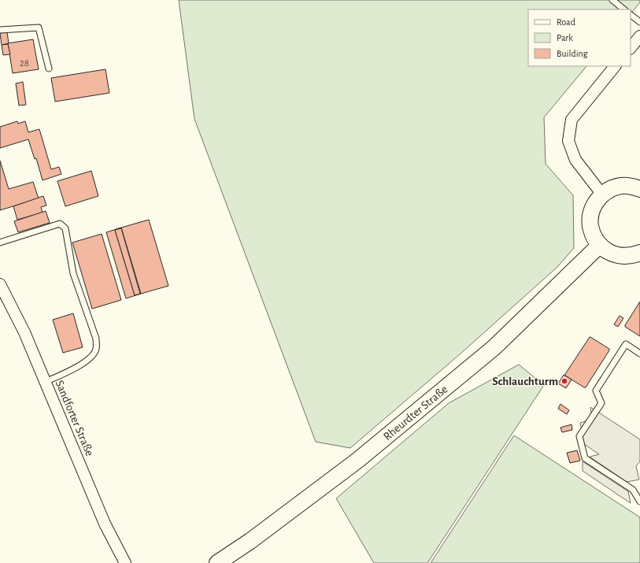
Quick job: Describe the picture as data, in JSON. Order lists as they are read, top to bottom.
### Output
{
  "streets": {
    "main road": ["Rheurdter Straße"],
    "street": ["Sandforter Straße"]
  },
  "places": ["Schlauchturm"],
  "house_numbers": ["28"],
  "legend": ["Road", "Park", "Building"]
}
